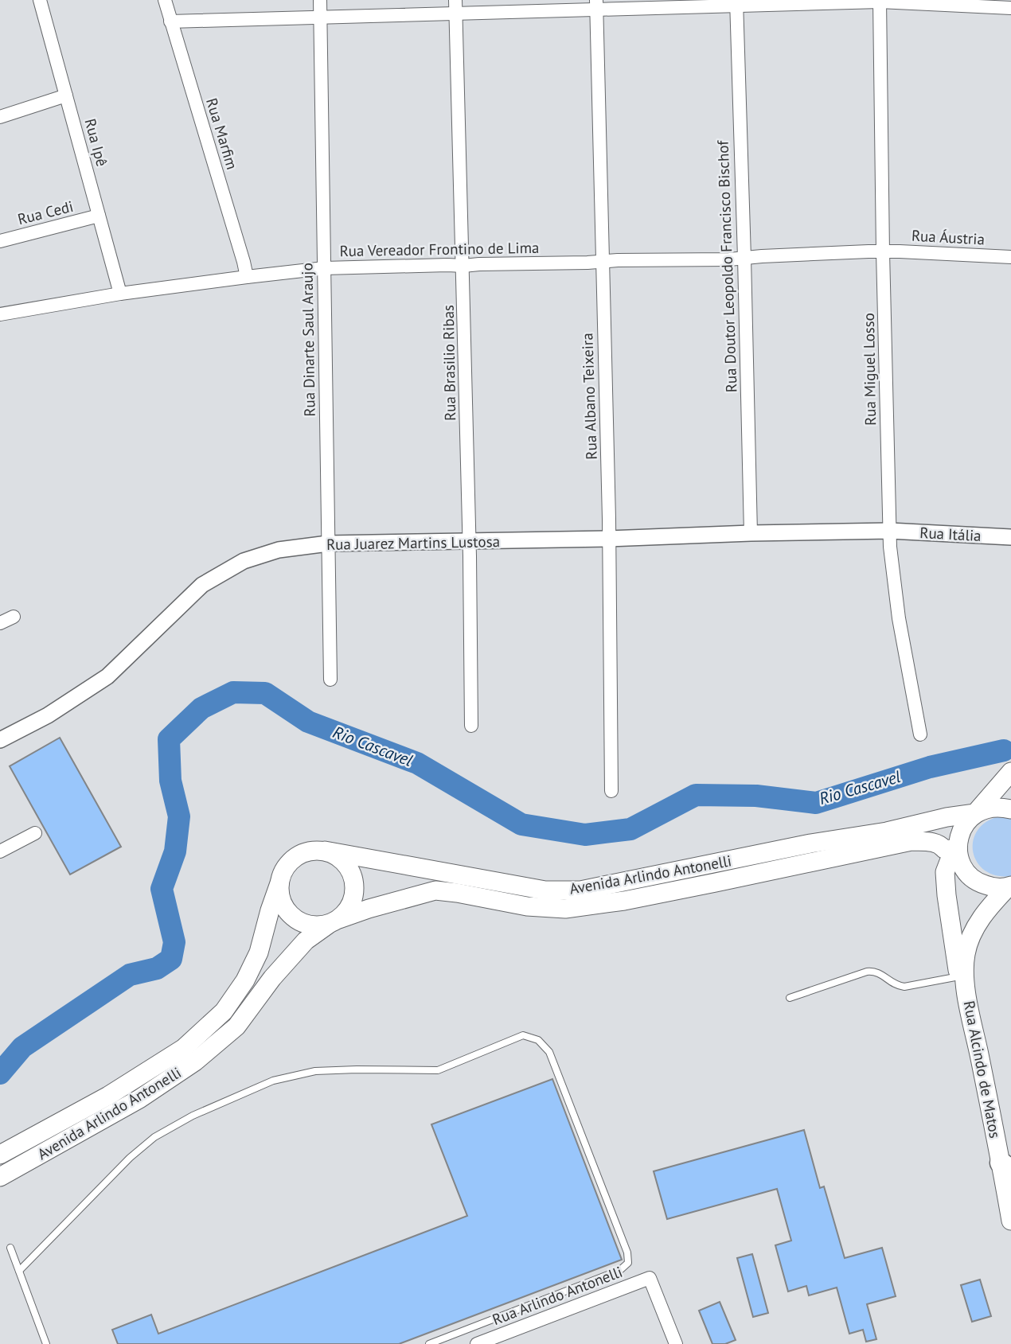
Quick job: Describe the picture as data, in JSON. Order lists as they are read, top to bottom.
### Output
{
  "streets": {
    "main road": ["Avenida Arlindo Antonelli", "Rua Alcindo de Matos"],
    "street": [
      "Rua Marfim",
      "Rua Ipê",
      "Rua Cedi",
      "Rua Áustria",
      "Rua Vereador Frontino de Lima",
      "Rua Doutor Leopoldo Francisco Bischof",
      "Rua Dinarte Saul Araujo",
      "Rua Brasilio Ribas",
      "Rua Miguel Losso",
      "Rua Albano Teixeira",
      "Rua Itália",
      "Rua Juarez Martins Lustosa",
      "Rua Arlindo Antonelli"
    ]
  },
  "crossings": [
    ["Rua Marfim", "Rua Vereador Frontino de Lima"],
    ["Rua Ipê", "Rua Cedi"],
    ["Rua Ipê", "Rua Vereador Frontino de Lima"],
    ["Rua Áustria", "Rua Vereador Frontino de Lima"],
    ["Rua Áustria", "Rua Miguel Losso"],
    ["Rua Vereador Frontino de Lima", "Rua Doutor Leopoldo Francisco Bischof"],
    ["Rua Vereador Frontino de Lima", "Rua Dinarte Saul Araujo"],
    ["Rua Vereador Frontino de Lima", "Rua Brasilio Ribas"],
    ["Rua Vereador Frontino de Lima", "Rua Miguel Losso"],
    ["Rua Vereador Frontino de Lima", "Rua Albano Teixeira"],
    ["Rua Doutor Leopoldo Francisco Bischof", "Rua Juarez Martins Lustosa"],
    ["Rua Dinarte Saul Araujo", "Rua Juarez Martins Lustosa"],
    ["Rua Brasilio Ribas", "Rua Juarez Martins Lustosa"],
    ["Rua Miguel Losso", "Rua Itália"],
    ["Rua Miguel Losso", "Rua Juarez Martins Lustosa"],
    ["Rua Albano Teixeira", "Rua Juarez Martins Lustosa"],
    ["Rua Itália", "Rua Juarez Martins Lustosa"],
    ["Avenida Arlindo Antonelli", "Rua Alcindo de Matos"]
  ],
  "water": ["Rio Cascavel"]
}
